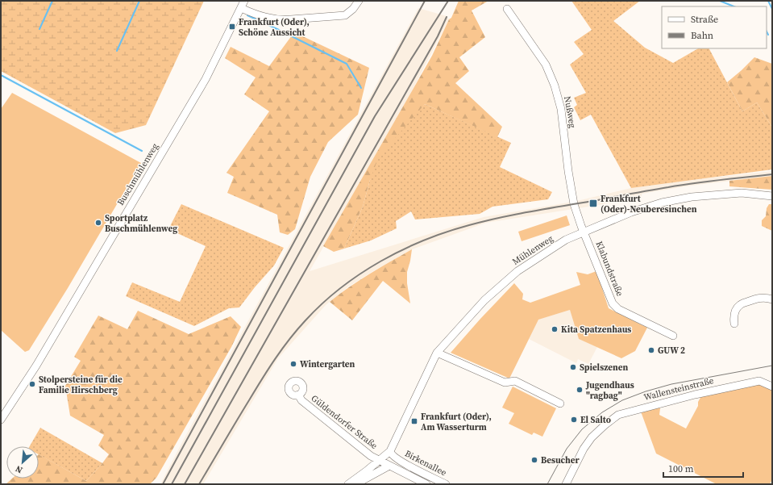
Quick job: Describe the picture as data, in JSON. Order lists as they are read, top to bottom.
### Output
{
  "streets": {
    "street": [
      "Nußweg",
      "Buschmühlenweg",
      "Mühlenweg",
      "Klabundstraße",
      "Wallensteinstraße",
      "Güldendorfer Straße",
      "Birkenallee"
    ]
  },
  "crossings": [
    ["Nußweg", "Mühlenweg"],
    ["Nußweg", "Klabundstraße"],
    ["Mühlenweg", "Klabundstraße"],
    ["Mühlenweg", "Birkenallee"],
    ["Güldendorfer Straße", "Birkenallee"]
  ],
  "places": {
    "transit": ["Frankfurt (Oder), Schöne Aussicht", "Frankfurt (Oder)-Neuberesinchen", "Frankfurt (Oder), Am Wasserturm"],
    "other": [
      "Sportplatz Buschmühlenweg",
      "Kita Spatzenhaus",
      "GUW 2",
      "Wintergarten",
      "Spielszenen",
      "Stolpersteine für die Familie Hirschberg",
      "Jugendhaus \"ragbag\"",
      "El Salto",
      "Besucher"
    ]
  },
  "legend": ["Straße", "Bahn"],
  "scale_bar": "100 m",
  "north": "bottom left"
}
